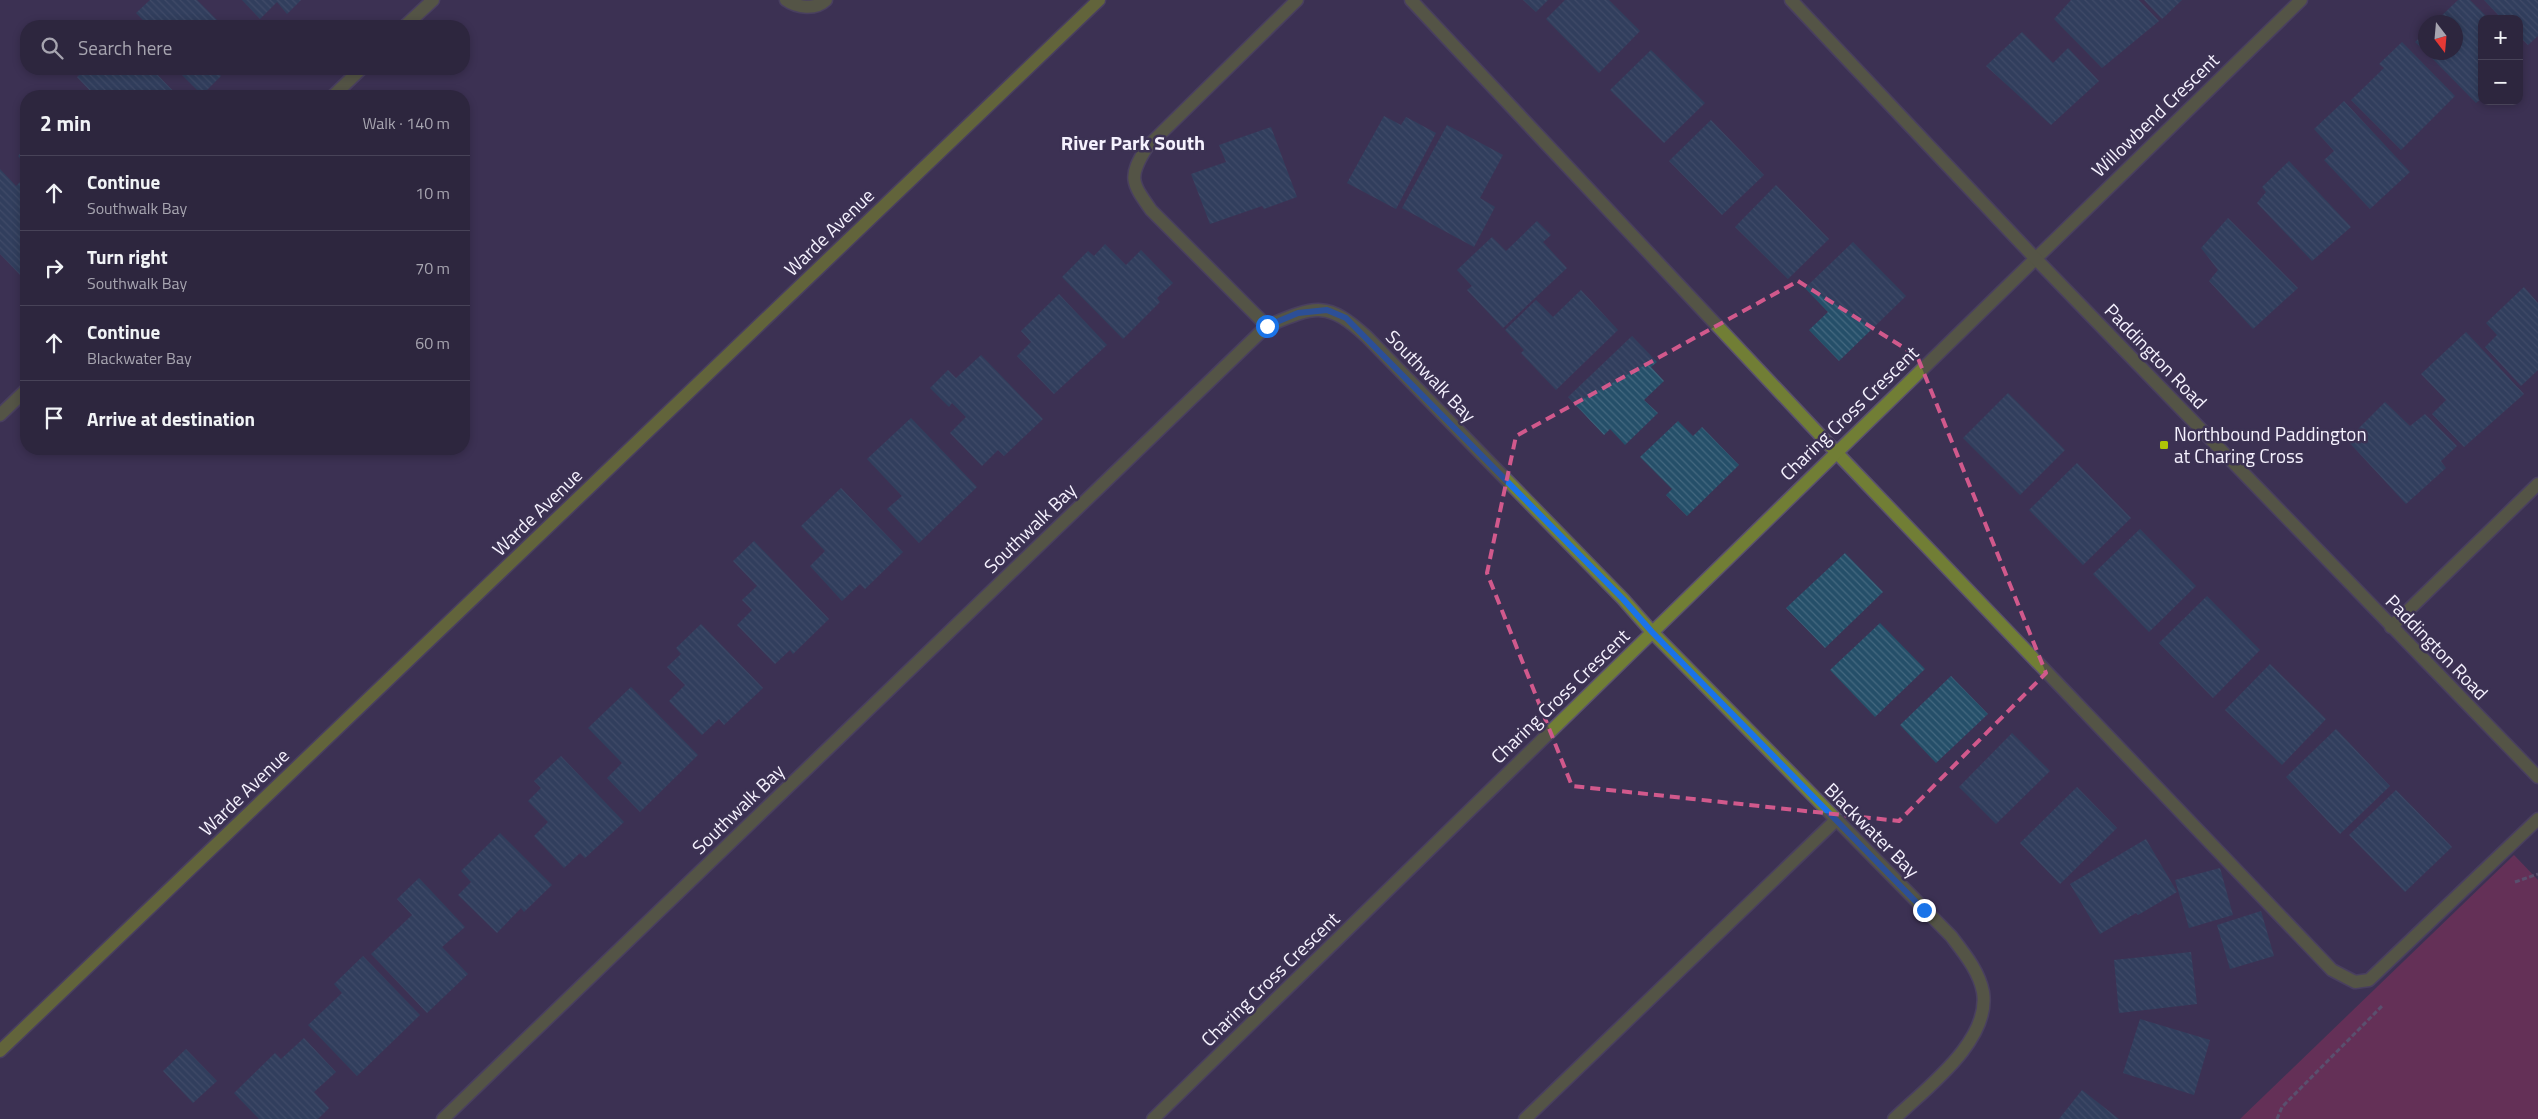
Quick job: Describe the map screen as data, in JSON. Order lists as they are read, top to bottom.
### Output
{
  "streets": {
    "main road": ["Warde Avenue"],
    "street": [
      "Willowbend Crescent",
      "Paddington Road",
      "Southwalk Bay",
      "Charing Cross Crescent",
      "Blackwater Bay"
    ]
  },
  "crossings": [
    ["Willowbend Crescent", "Paddington Road"],
    ["Willowbend Crescent", "Charing Cross Crescent"],
    ["Paddington Road", "Charing Cross Crescent"],
    ["Southwalk Bay", "Charing Cross Crescent"],
    ["Southwalk Bay", "Blackwater Bay"],
    ["Charing Cross Crescent", "Blackwater Bay"]
  ],
  "districts": ["River Park South"],
  "places": {
    "transit": ["Northbound Paddington at Charing Cross"]
  },
  "north": "bottom",
  "page": {
    "map_buttons": ["+", "−"],
    "search": "Search here",
    "heading": ["2 min", "Walk · 140 m"],
    "list": [
      ["Continue", "Southwalk Bay", "10 m"],
      ["Turn right", "Southwalk Bay", "70 m"],
      ["Continue", "Blackwater Bay", "60 m"],
      "Arrive at destination"
    ]
  }
}
